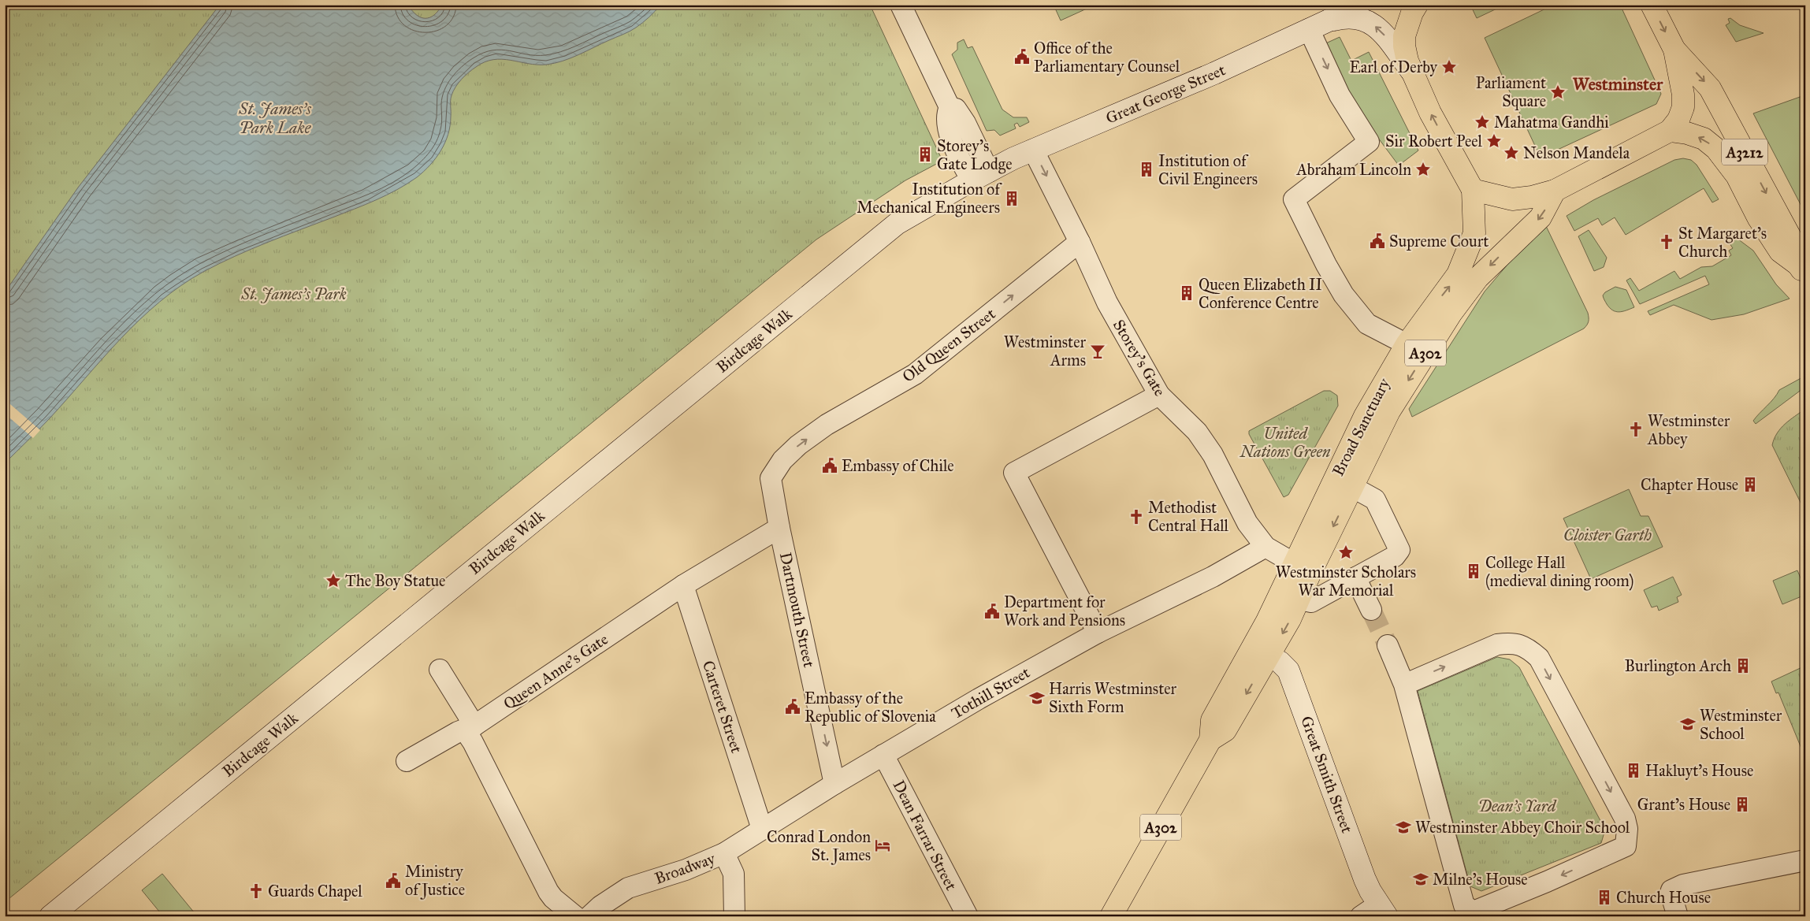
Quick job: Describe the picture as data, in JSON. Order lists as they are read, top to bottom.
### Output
{
  "streets": {
    "main road": ["A3212", "A302", "Broad Sanctuary"],
    "street": [
      "Great George Street",
      "Birdcage Walk",
      "Old Queen Street",
      "Storey's Gate",
      "Dartmouth Street",
      "Queen Anne's Gate",
      "Tothill Street",
      "Carteret Street",
      "Great Smith Street",
      "Dean Farrar Street",
      "Broadway"
    ]
  },
  "crossings": [
    ["Great George Street", "Birdcage Walk"],
    ["Great George Street", "Storey's Gate"],
    ["Old Queen Street", "Storey's Gate"],
    ["Old Queen Street", "Dartmouth Street"],
    ["Old Queen Street", "Queen Anne's Gate"],
    ["A302", "Broad Sanctuary"],
    ["A302", "Great Smith Street"],
    ["Storey's Gate", "Broad Sanctuary"],
    ["Storey's Gate", "Tothill Street"],
    ["Broad Sanctuary", "Great Smith Street"],
    ["Dartmouth Street", "Queen Anne's Gate"],
    ["Dartmouth Street", "Tothill Street"],
    ["Queen Anne's Gate", "Carteret Street"],
    ["Tothill Street", "Carteret Street"],
    ["Tothill Street", "Dean Farrar Street"],
    ["Tothill Street", "Broadway"]
  ],
  "one_way": ["Old Queen Street", "Dartmouth Street"],
  "districts": ["Westminster"],
  "water": ["St. James's Park Lake"],
  "parks": [
    "St. James's Park",
    "United Nations Green",
    "Cloister Garth",
    "Dean's Yard"
  ],
  "places": {
    "public building": [
      "Office of the Parliamentary Counsel",
      "Supreme Court",
      "Embassy of Chile",
      "Department for Work and Pensions",
      "Embassy of the Republic of Slovenia",
      "Ministry of Justice"
    ],
    "place": [
      "Earl of Derby",
      "Parliament Square",
      "Mahatma Gandhi",
      "Sir Robert Peel",
      "Nelson Mandela",
      "Abraham Lincoln",
      "Westminster Scholars War Memorial",
      "The Boy Statue"
    ],
    "building": [
      "Storey's Gate Lodge",
      "Institution of Civil Engineers",
      "Institution of Mechanical Engineers",
      "Queen Elizabeth II Conference Centre",
      "Chapter House",
      "College Hall (medieval dining room)",
      "Burlington Arch",
      "Hakluyt’s House",
      "Grant’s House",
      "Church House"
    ],
    "church": [
      "St Margaret's Church",
      "Westminster Abbey",
      "Methodist Central Hall",
      "Guards Chapel"
    ],
    "bar": ["Westminster Arms"],
    "school or university": [
      "Harris Westminster Sixth Form",
      "Westminster School",
      "Westminster Abbey Choir School",
      "Milne’s House"
    ],
    "hotel": ["Conrad London St. James"]
  }
}
